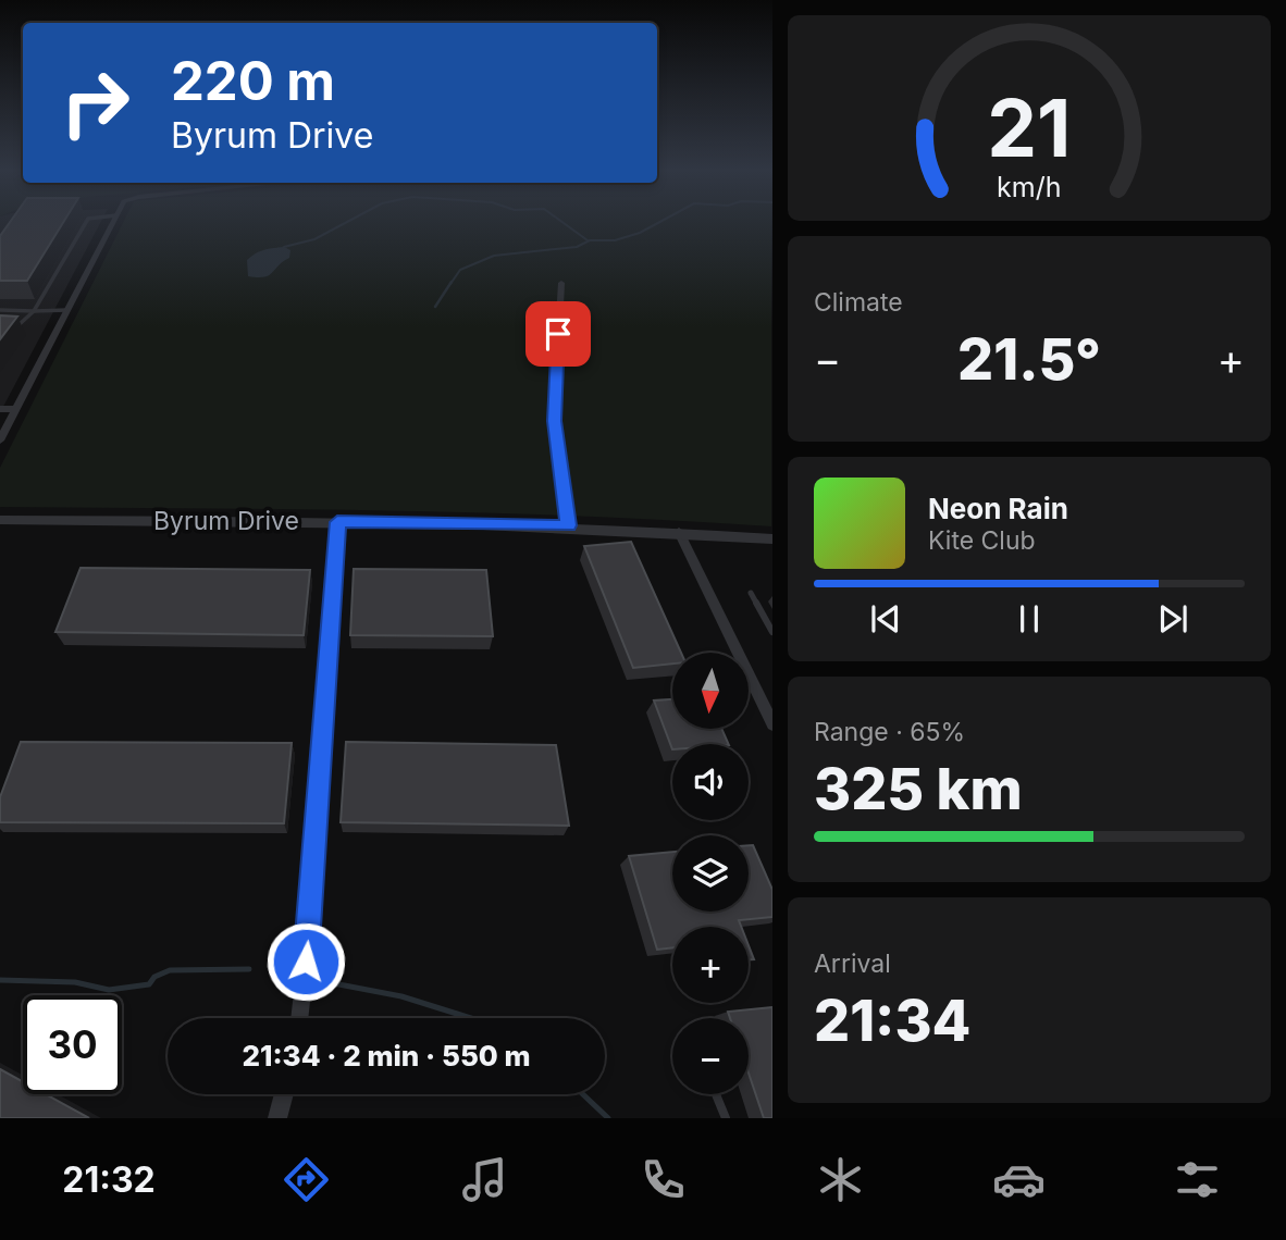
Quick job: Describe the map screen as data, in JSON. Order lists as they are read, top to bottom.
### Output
{
  "streets": {
    "street": ["Byrum Drive"]
  },
  "north": "bottom",
  "page": {
    "turn": ["220 m", "Byrum Drive"],
    "tile": [
      "Climate",
      ["Range · 65%", "325 km"],
      ["Arrival", "21:34"]
    ],
    "heat": ["−", "21.5°", "+"],
    "song": ["Neon Rain", "Kite Club"],
    "map_buttons": ["+", "−"],
    "limit": "30",
    "trip": "21:34 · 2 min · 550 m",
    "tabs": "21:32",
    "gauge": ["21", "km/h"]
  }
}
